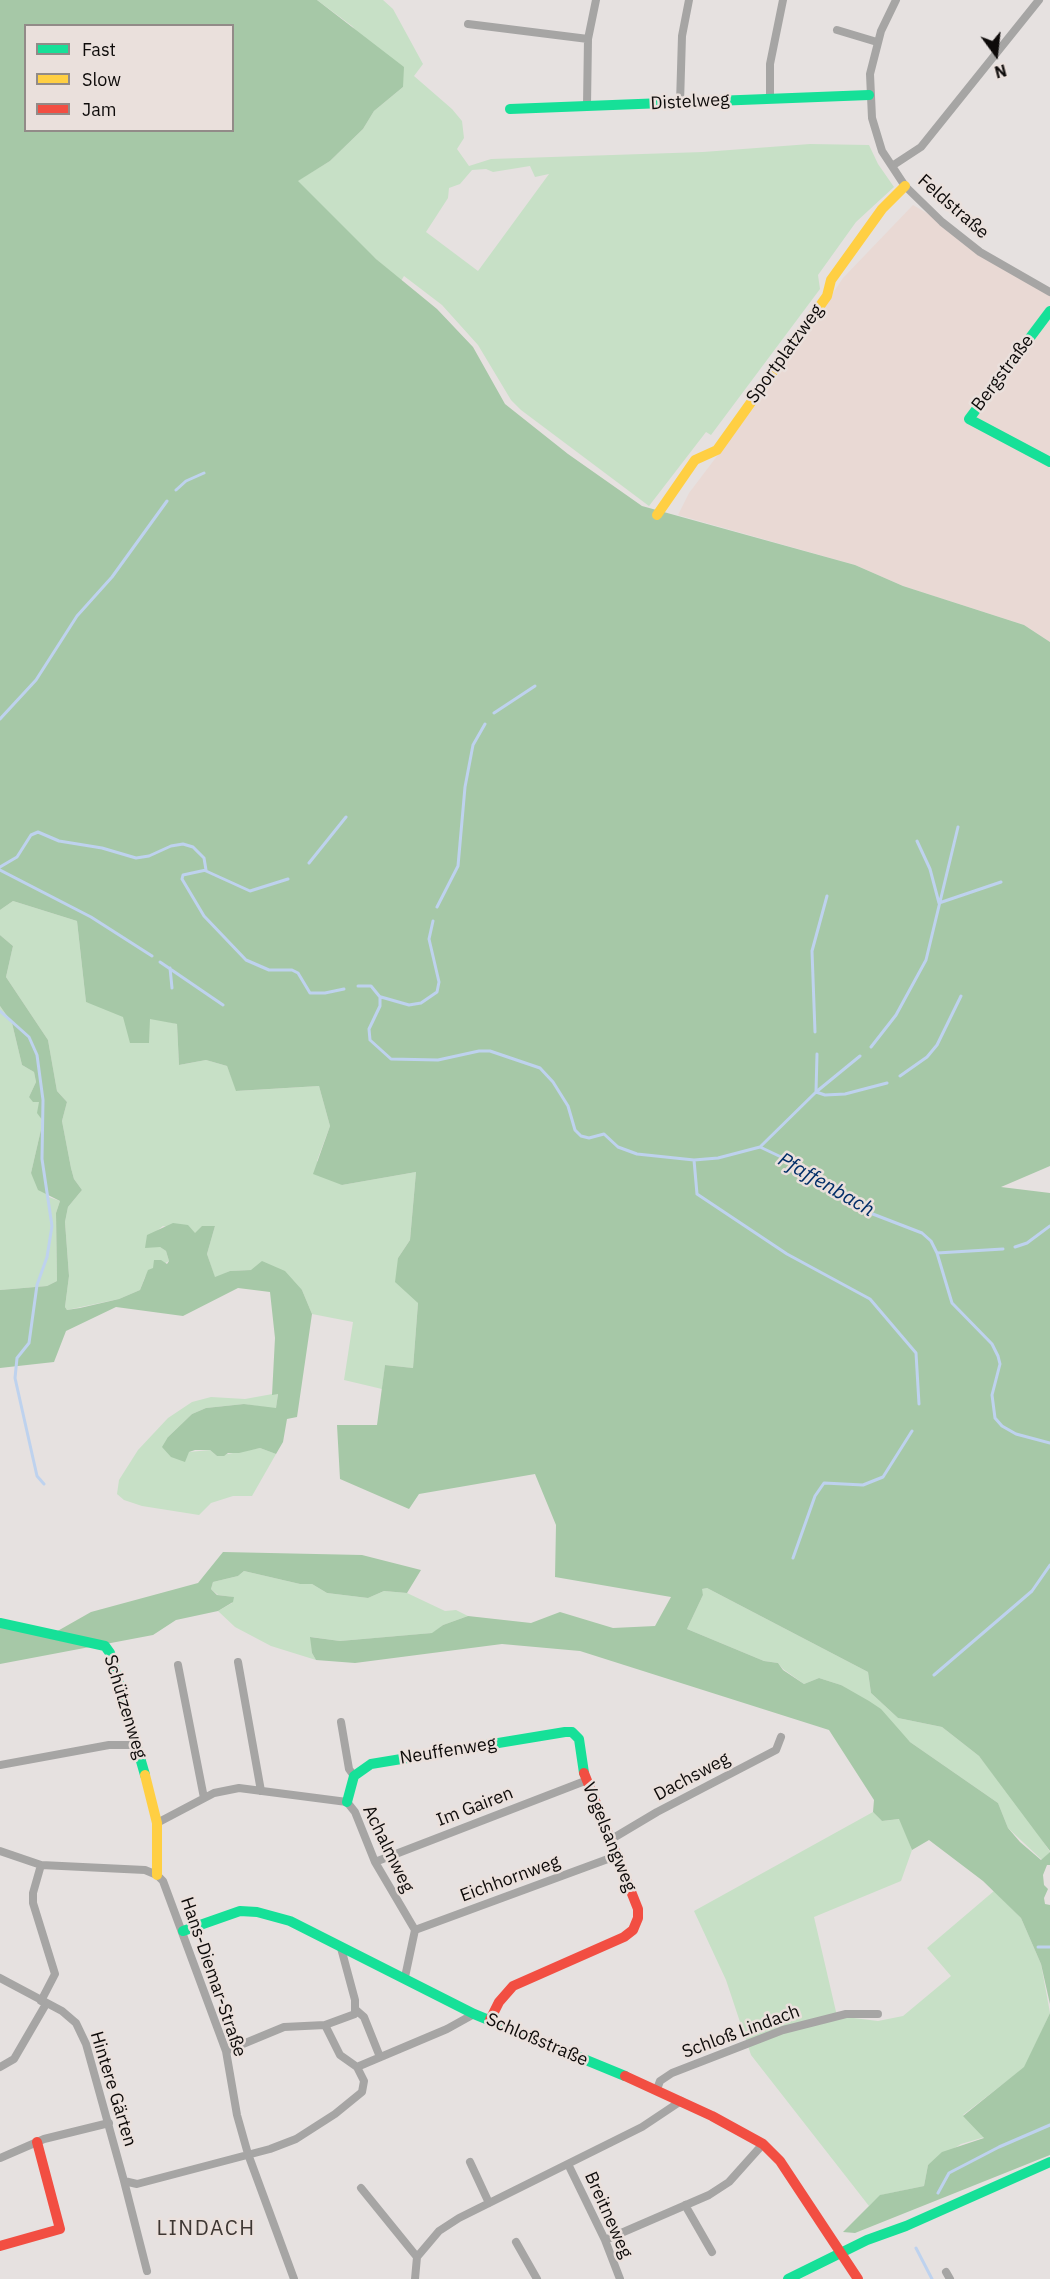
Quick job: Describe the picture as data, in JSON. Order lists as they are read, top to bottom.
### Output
{
  "streets": {
    "street": [
      "Distelweg",
      "Feldstraße",
      "Sportplatzweg",
      "Bergstraße",
      "Schützenweg",
      "Neuffenweg",
      "Dachsweg",
      "Im Gairen",
      "Vogelsangweg",
      "Achalmweg",
      "Eichhornweg",
      "Hans-Diemar-Straße",
      "Schloß Lindach",
      "Schloßstraße",
      "Hintere Gärten",
      "Breitneweg"
    ]
  },
  "crossings": [
    ["Distelweg", "Feldstraße"],
    ["Feldstraße", "Sportplatzweg"],
    ["Schützenweg", "Achalmweg"],
    ["Schützenweg", "Hans-Diemar-Straße"],
    ["Neuffenweg", "Vogelsangweg"],
    ["Dachsweg", "Vogelsangweg"],
    ["Im Gairen", "Vogelsangweg"],
    ["Im Gairen", "Achalmweg"],
    ["Vogelsangweg", "Eichhornweg"],
    ["Vogelsangweg", "Schloßstraße"],
    ["Achalmweg", "Eichhornweg"],
    ["Hans-Diemar-Straße", "Schloßstraße"],
    ["Schloß Lindach", "Schloßstraße"]
  ],
  "districts": ["LINDACH"],
  "water": ["Pfaffenbach"],
  "legend": ["Fast", "Slow", "Jam"],
  "north": "bottom"
}
